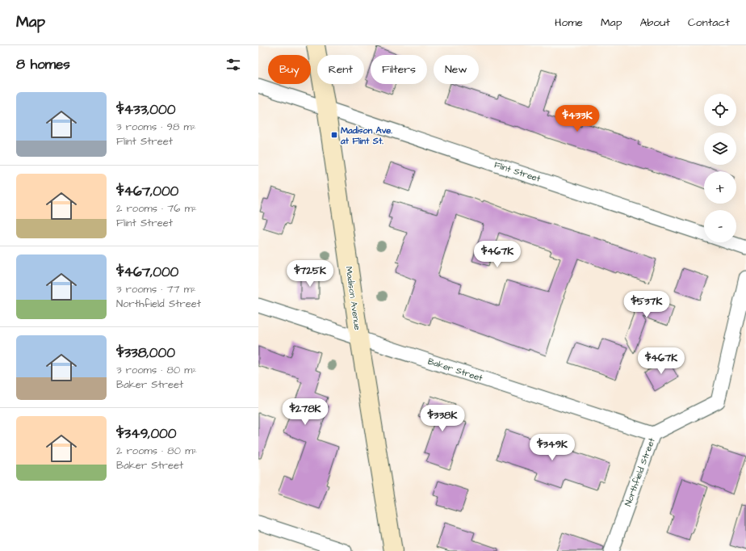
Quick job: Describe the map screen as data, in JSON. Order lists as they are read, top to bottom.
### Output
{
  "streets": {
    "main road": ["Madison Avenue"],
    "street": ["Flint Street", "Baker Street", "Northfield Street"]
  },
  "crossings": [
    ["Flint Street", "Madison Avenue"],
    ["Madison Avenue", "Baker Street"],
    ["Baker Street", "Northfield Street"]
  ],
  "places": {
    "transit": ["Madison Ave. at Flint St."]
  },
  "page": {
    "header": "Map",
    "nav": [
      "Home",
      "Map",
      "About",
      "Contact"
    ],
    "heading": "8 homes",
    "chip": [
      "Buy",
      "Rent",
      "Filters",
      "New"
    ],
    "list": [
      {
        "name": "$433,000",
        "note": "3 rooms · 98 m² · Flint Street"
      },
      {
        "name": "$467,000",
        "note": "2 rooms · 76 m² · Flint Street"
      },
      {
        "name": "$467,000",
        "note": "3 rooms · 77 m² · Northfield Street"
      },
      {
        "name": "$338,000",
        "note": "3 rooms · 80 m² · Baker Street"
      },
      {
        "name": "$349,000",
        "note": "2 rooms · 80 m² · Baker Street"
      }
    ],
    "map_buttons": ["+", "−"],
    "price": [
      "$433K",
      "$467K",
      "$725K",
      "$537K",
      "$467K",
      "$278K",
      "$338K",
      "$349K"
    ]
  }
}
